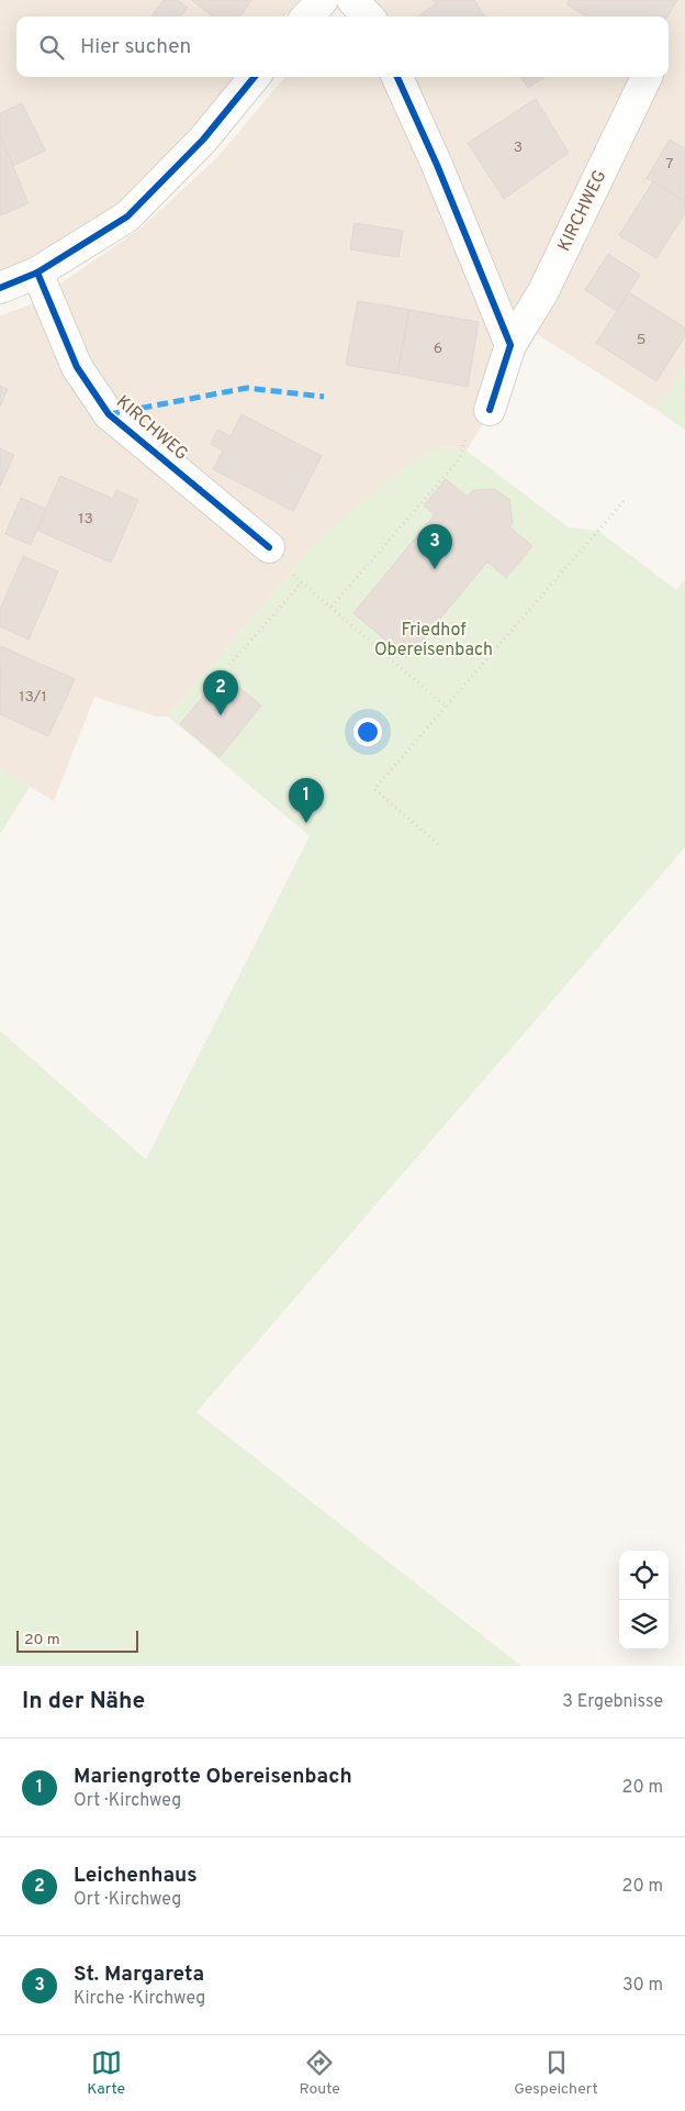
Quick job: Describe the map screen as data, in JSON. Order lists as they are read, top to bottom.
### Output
{
  "streets": {
    "street": ["KIRCHWEG"]
  },
  "parks": ["Friedhof Obereisenbach"],
  "house_numbers": [
    "3",
    "7",
    "5",
    "6",
    "13",
    "13/1"
  ],
  "scale_bar": "20 m",
  "page": {
    "search": "Hier suchen",
    "pins": ["3", "2", "1"],
    "scale": "20 m",
    "heading": ["In der Nähe", "3 Ergebnisse"],
    "list": [
      {
        "mark": "1",
        "name": "Mariengrotte Obereisenbach",
        "note": "Ort · Kirchweg",
        "value": "20 m"
      },
      {
        "mark": "2",
        "name": "Leichenhaus",
        "note": "Ort · Kirchweg",
        "value": "20 m"
      },
      {
        "mark": "3",
        "name": "St. Margareta",
        "note": "Kirche · Kirchweg",
        "value": "30 m"
      }
    ],
    "nav": ["Karte", "Route", "Gespeichert"]
  }
}
